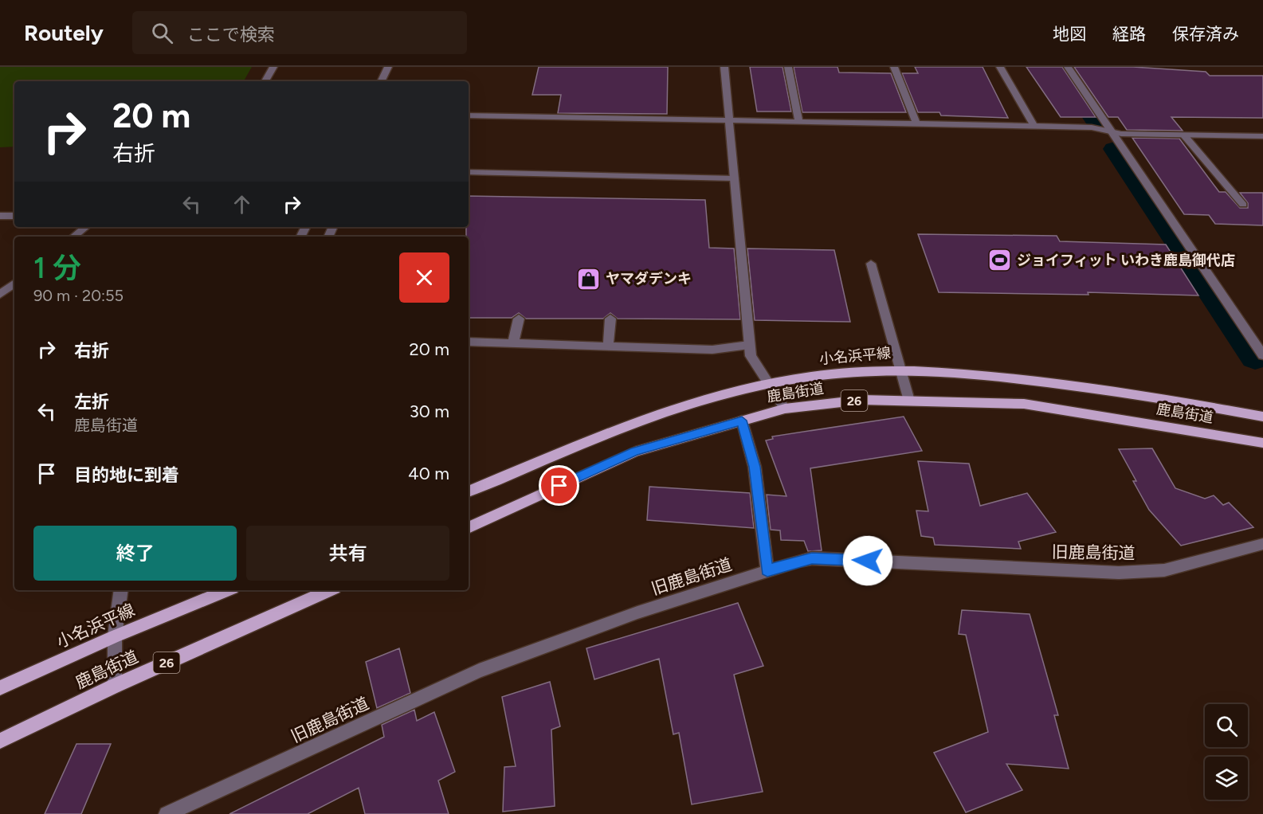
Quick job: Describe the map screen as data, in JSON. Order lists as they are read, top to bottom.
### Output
{
  "streets": {
    "main road": ["小名浜平線", "鹿島街道", "26"],
    "street": ["旧鹿島街道"]
  },
  "places": {
    "sports": ["ジョイフィット いわき鹿島御代店"],
    "shop": ["ヤマダデンキ"]
  },
  "page": {
    "header": "Routely",
    "search": "ここで検索",
    "nav": ["地図", "経路", "保存済み"],
    "turn": ["20 m", "右折"],
    "heading": ["1 分", "90 m · 20:55"],
    "list": [
      {
        "name": "右折",
        "value": "20 m"
      },
      {
        "name": "左折",
        "note": "鹿島街道",
        "value": "30 m"
      },
      {
        "name": "目的地に到着",
        "value": "40 m"
      }
    ],
    "buttons": ["終了", "共有"]
  }
}
